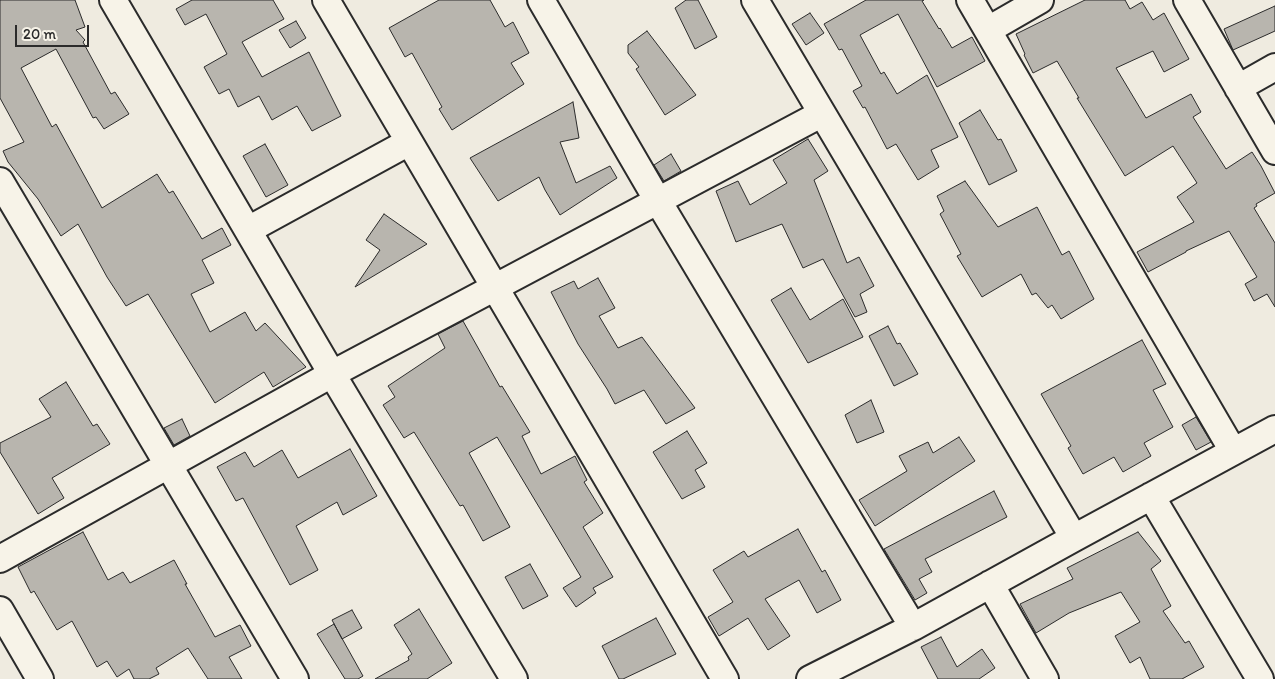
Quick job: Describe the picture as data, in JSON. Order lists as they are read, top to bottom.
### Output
{
  "scale_bar": "20 m"
}
